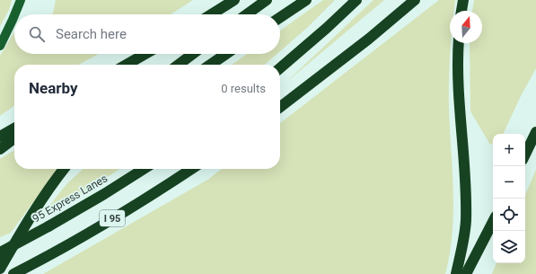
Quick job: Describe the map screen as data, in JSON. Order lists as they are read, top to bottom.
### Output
{
  "streets": {
    "highway": ["95 Express Lanes", "I 95"]
  },
  "north": "top",
  "page": {
    "search": "Search here",
    "heading": ["Nearby", "0 results"],
    "map_buttons": ["+", "−"]
  }
}
